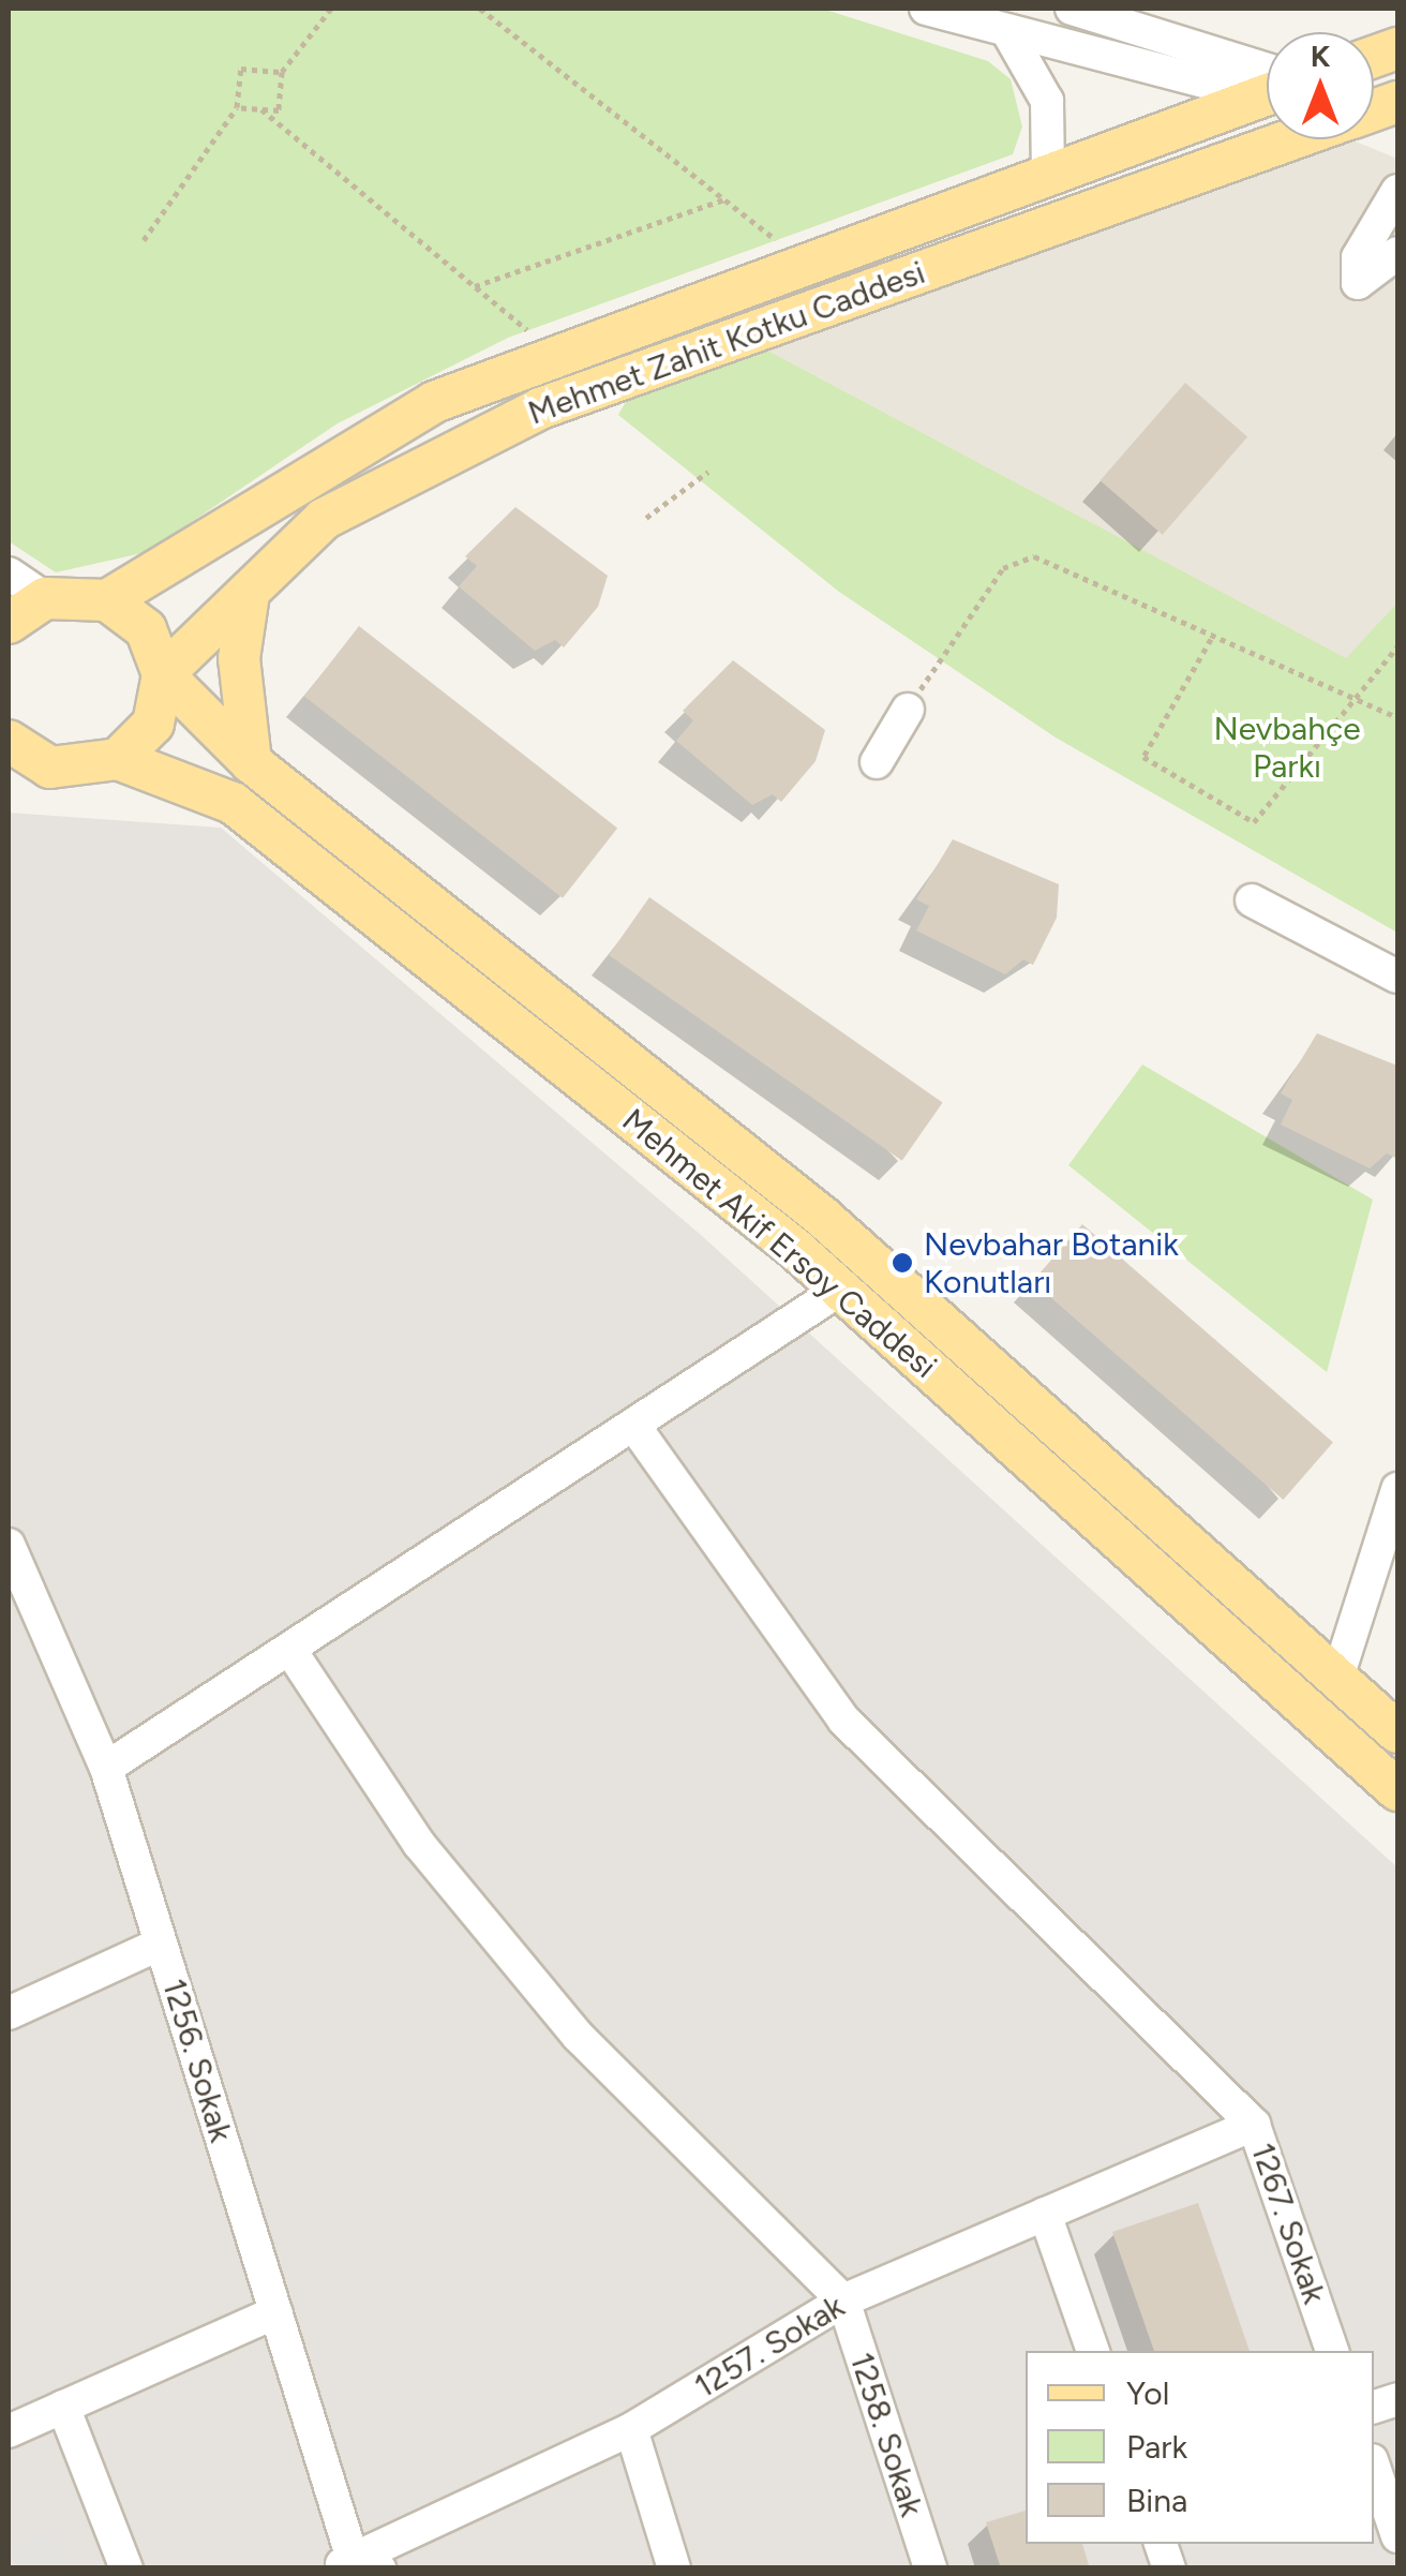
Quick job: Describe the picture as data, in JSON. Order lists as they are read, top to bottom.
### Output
{
  "streets": {
    "main road": ["Mehmet Zahit Kotku Caddesi", "Mehmet Akif Ersoy Caddesi"],
    "street": [
      "1256. Sokak",
      "1267. Sokak",
      "1257. Sokak",
      "1258. Sokak"
    ]
  },
  "crossings": [
    ["Mehmet Zahit Kotku Caddesi", "Mehmet Akif Ersoy Caddesi"],
    ["1256. Sokak", "1257. Sokak"],
    ["1267. Sokak", "1257. Sokak"],
    ["1257. Sokak", "1258. Sokak"]
  ],
  "parks": ["Nevbahçe Parkı"],
  "places": ["Nevbahar Botanik Konutları"],
  "legend": ["Yol", "Park", "Bina"],
  "north": "top"
}
